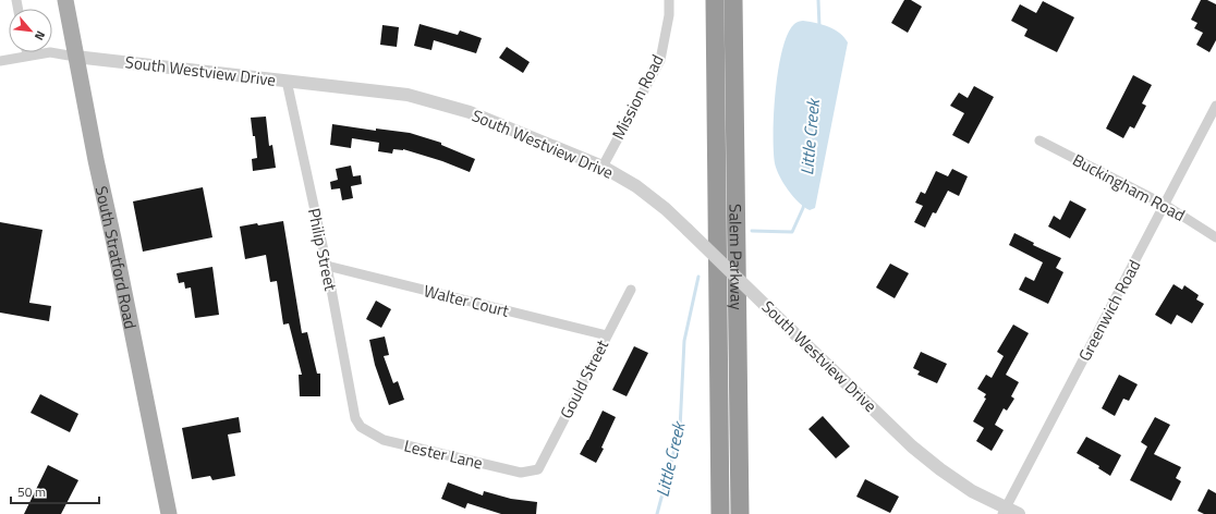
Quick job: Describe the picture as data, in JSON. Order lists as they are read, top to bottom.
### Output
{
  "streets": {
    "highway": ["Salem Parkway"],
    "main road": ["South Stratford Road"],
    "street": [
      "South Westview Drive",
      "Mission Road",
      "Buckingham Road",
      "Philip Street",
      "Walter Court",
      "Greenwich Road",
      "Gould Street",
      "Lester Lane"
    ]
  },
  "crossings": [
    ["South Westview Drive", "Mission Road"],
    ["South Westview Drive", "Philip Street"],
    ["South Westview Drive", "South Stratford Road"],
    ["South Westview Drive", "Greenwich Road"],
    ["Buckingham Road", "Greenwich Road"],
    ["Philip Street", "Walter Court"],
    ["Philip Street", "Lester Lane"],
    ["Walter Court", "Gould Street"],
    ["Gould Street", "Lester Lane"]
  ],
  "water": ["Little Creek"],
  "scale_bar": "50 m",
  "north": "bottom right"
}
